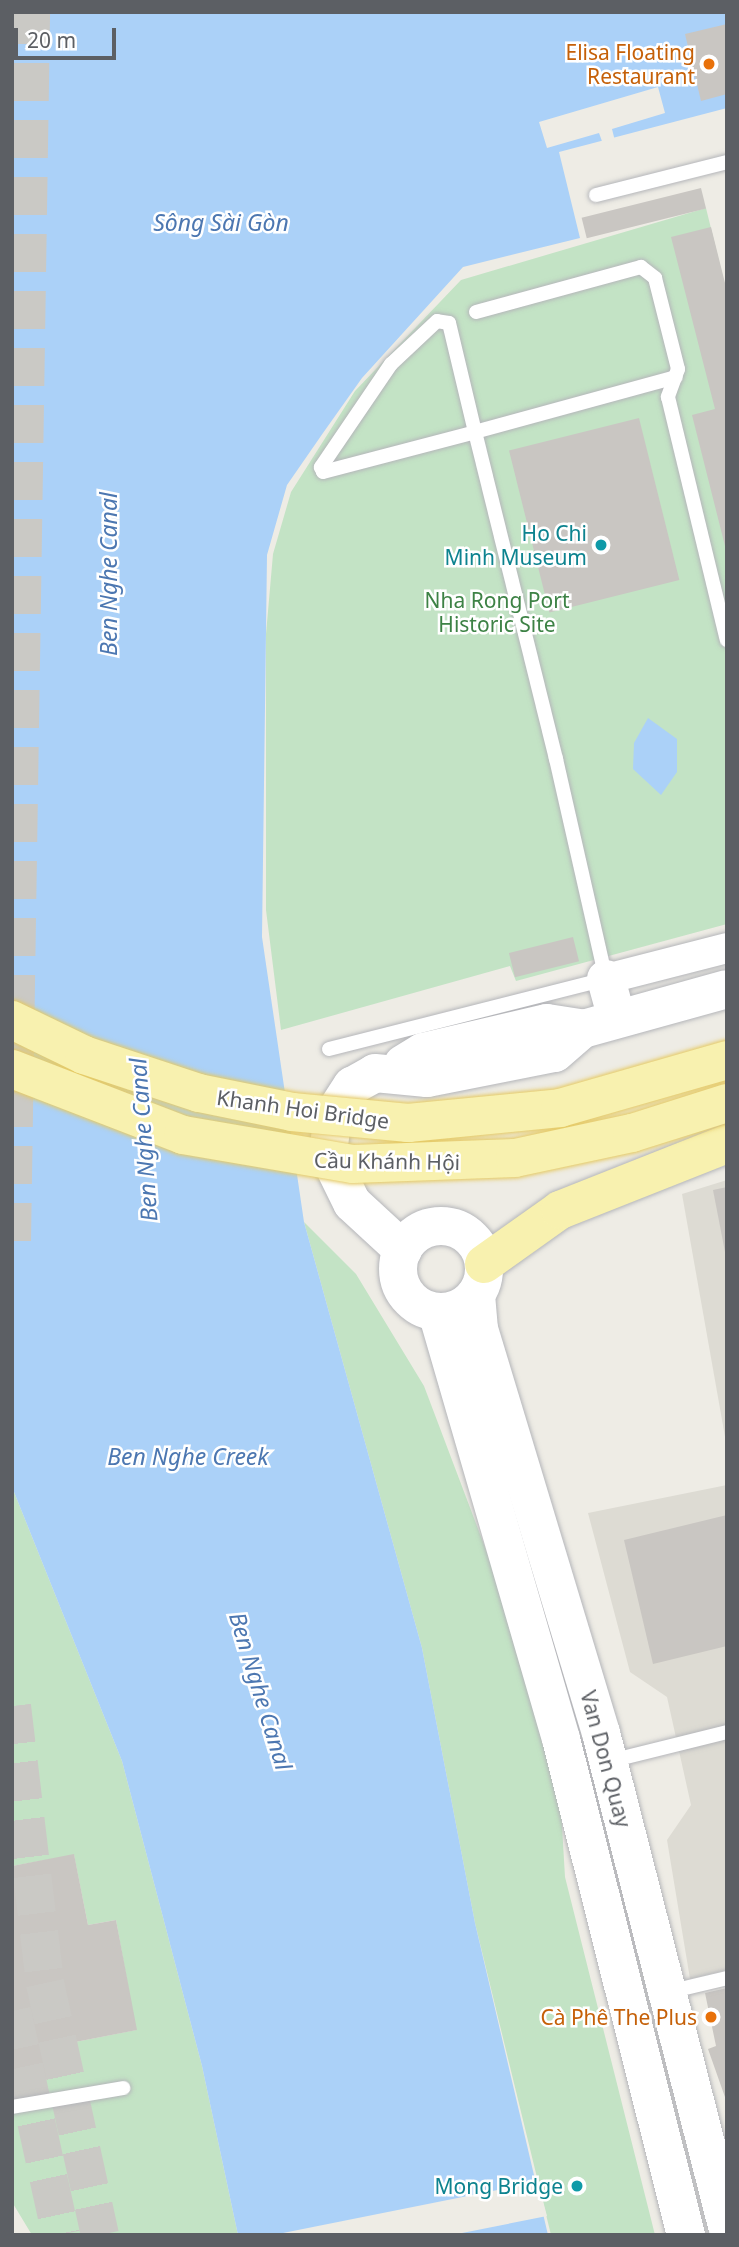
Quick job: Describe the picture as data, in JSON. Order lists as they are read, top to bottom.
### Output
{
  "streets": {
    "main road": ["Khanh Hoi Bridge", "Cầu Khánh Hội", "Van Don Quay"]
  },
  "water": ["Sông Sài Gòn", "Ben Nghe Canal", "Ben Nghe Creek"],
  "parks": ["Nha Rong Port Historic Site"],
  "places": [
    "Elisa Floating Restaurant",
    "Ho Chi Minh Museum",
    "Cà Phê The Plus",
    "Mong Bridge"
  ],
  "scale_bar": "20 m"
}
